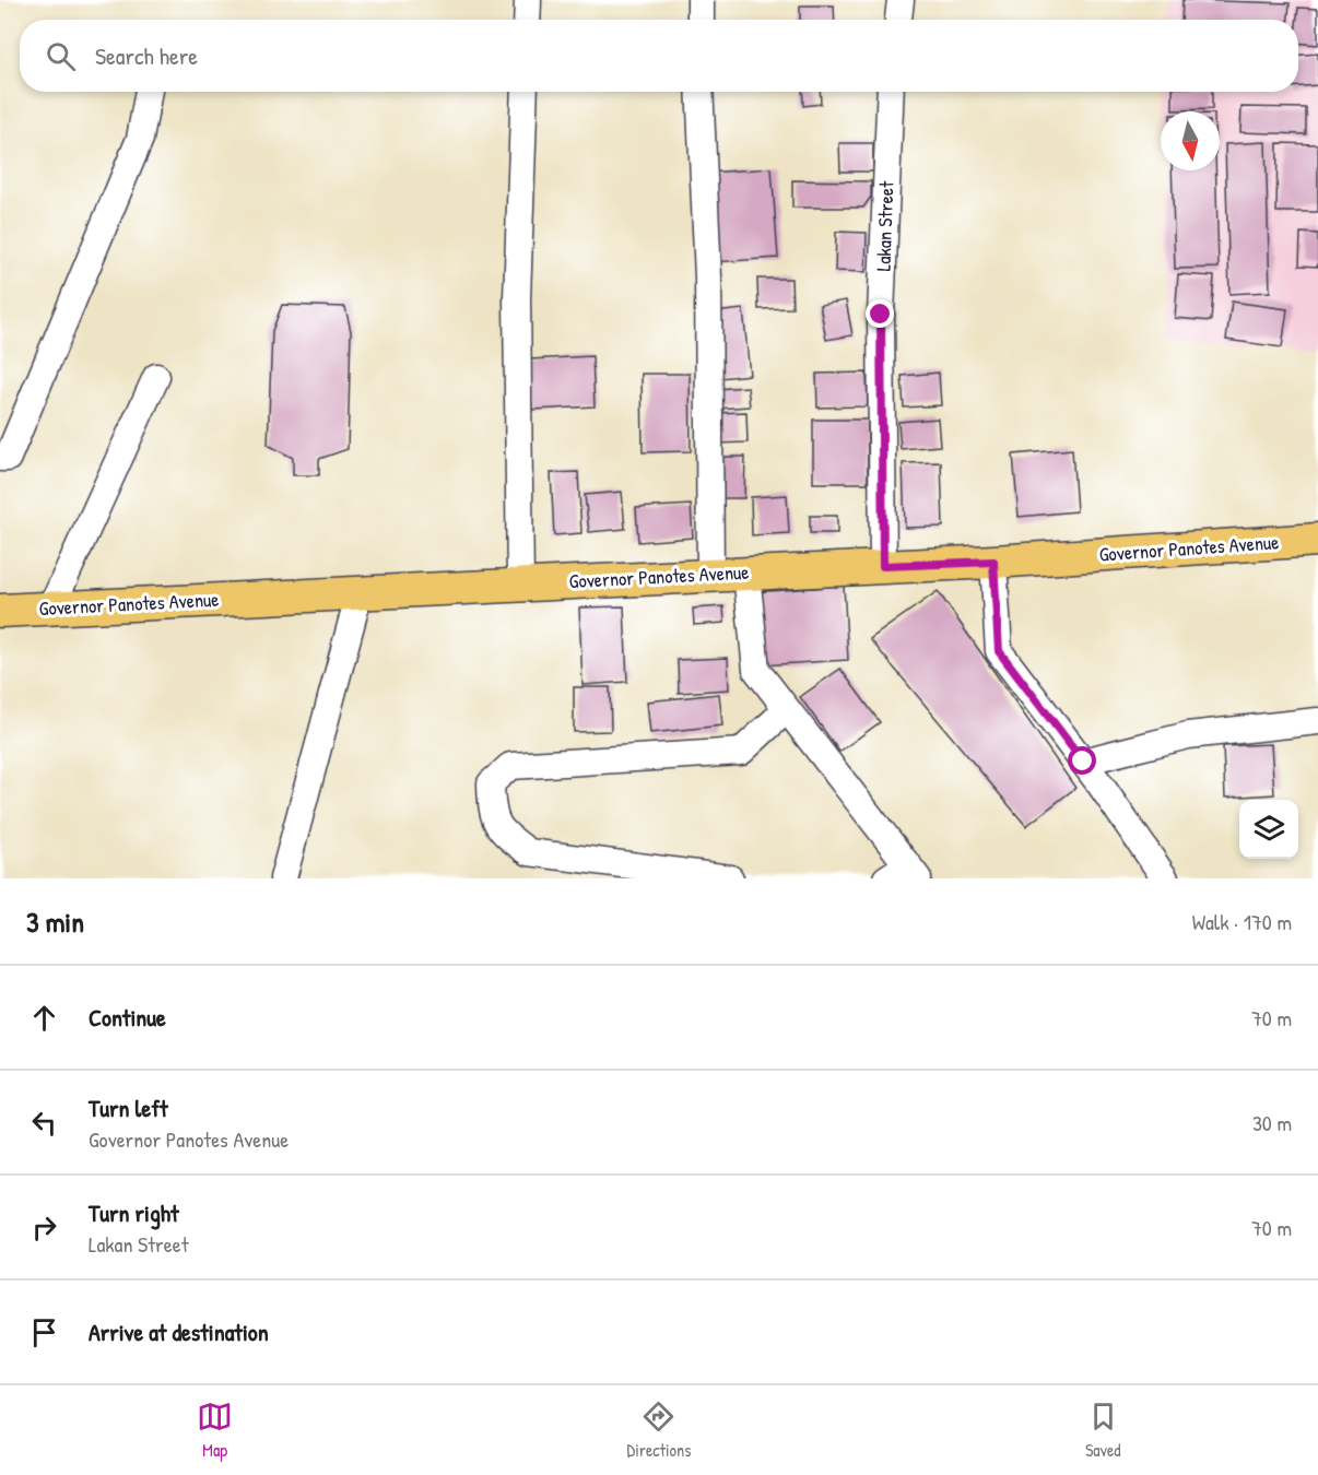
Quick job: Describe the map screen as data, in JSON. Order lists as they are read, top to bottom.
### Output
{
  "streets": {
    "main road": ["Governor Panotes Avenue"],
    "street": ["Lakan Street"]
  },
  "crossings": [
    ["Lakan Street", "Governor Panotes Avenue"]
  ],
  "north": "bottom",
  "page": {
    "search": "Search here",
    "heading": ["3 min", "Walk · 170 m"],
    "list": [
      ["Continue", "70 m"],
      ["Turn left", "Governor Panotes Avenue", "30 m"],
      ["Turn right", "Lakan Street", "70 m"],
      "Arrive at destination"
    ],
    "nav": ["Map", "Directions", "Saved"]
  }
}
